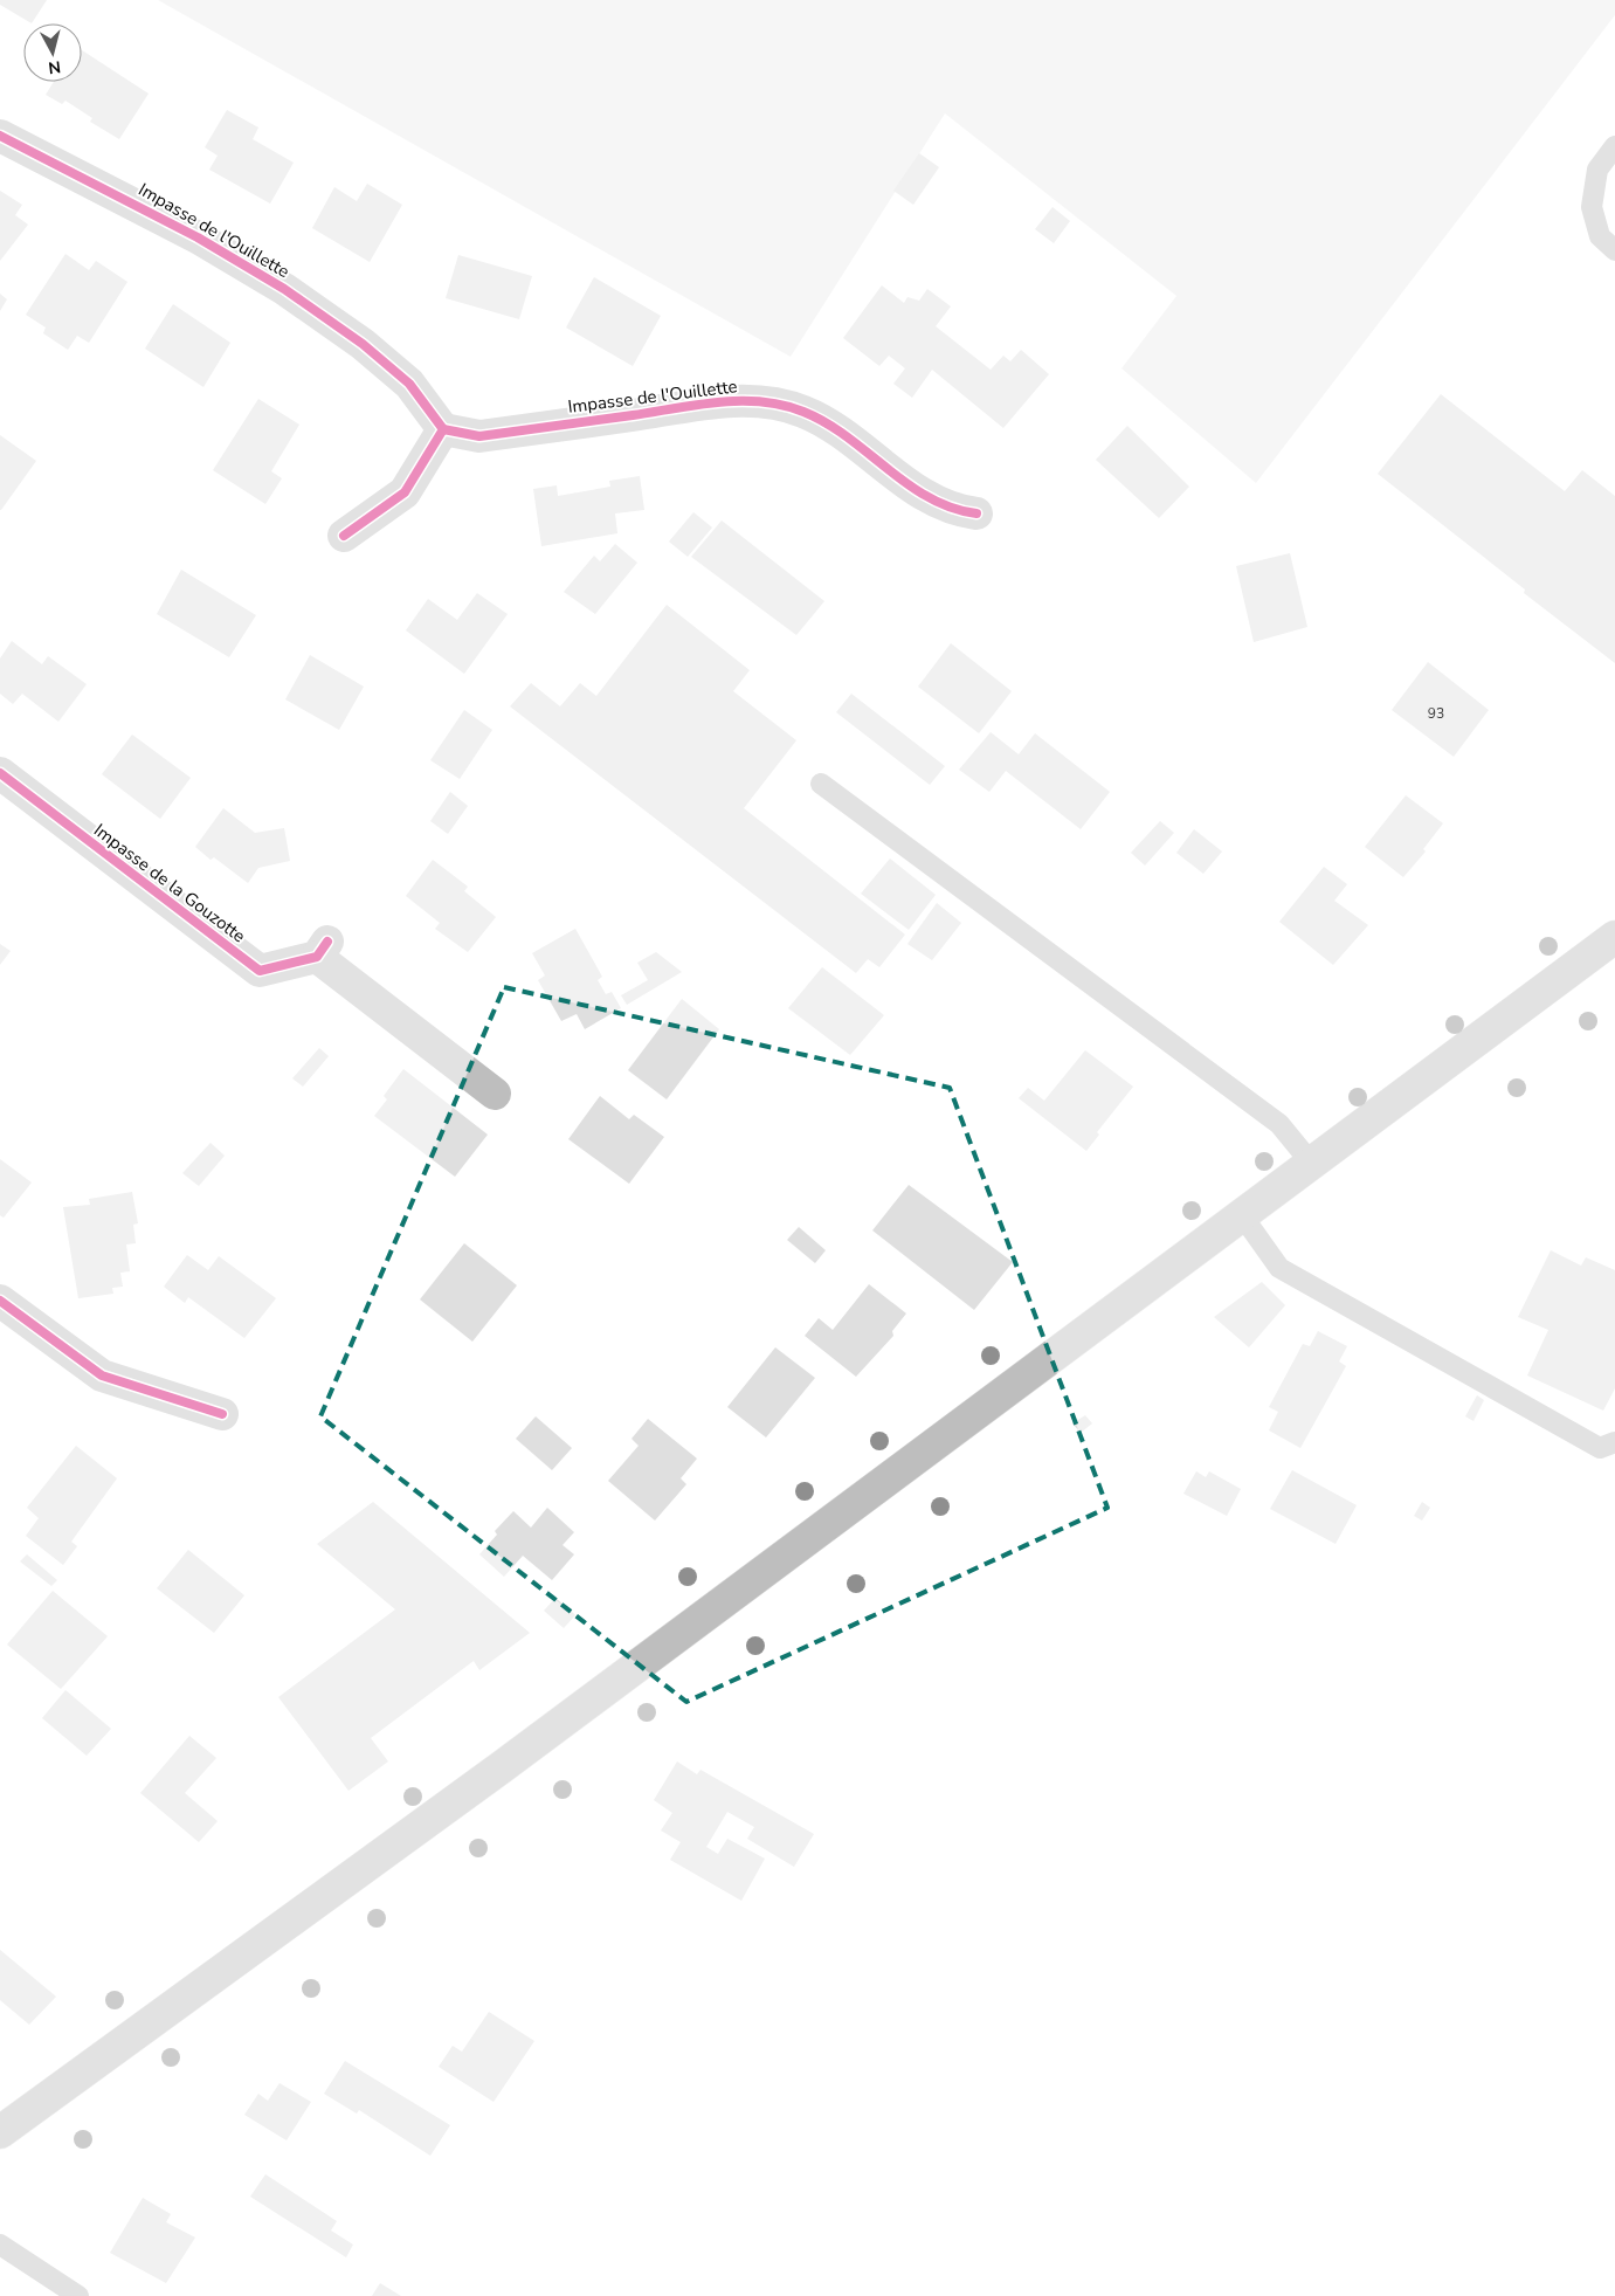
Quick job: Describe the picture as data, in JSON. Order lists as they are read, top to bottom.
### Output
{
  "streets": {
    "street": ["Impasse de l'Ouillette", "Impasse de la Gouzotte"]
  },
  "house_numbers": ["93"],
  "north": "bottom"
}
